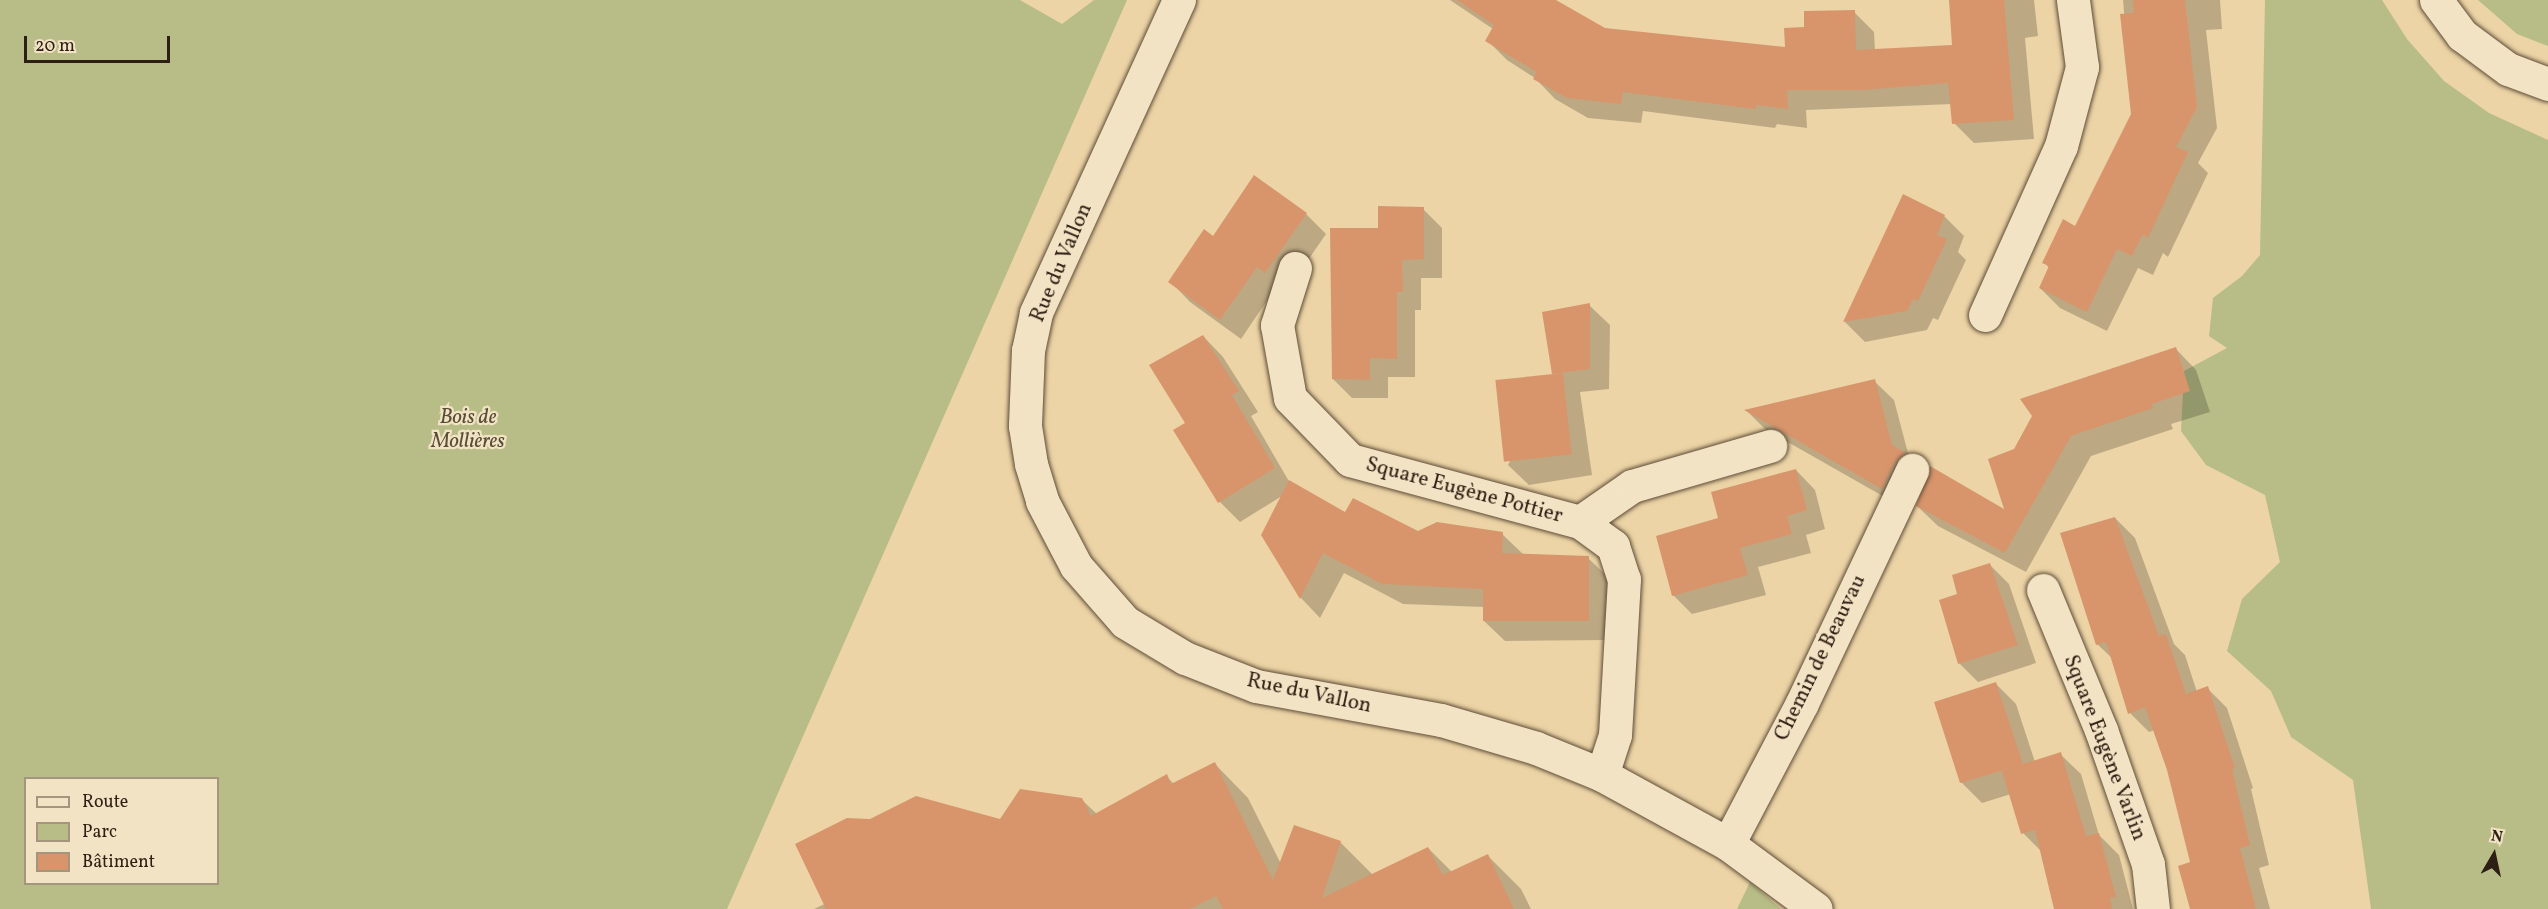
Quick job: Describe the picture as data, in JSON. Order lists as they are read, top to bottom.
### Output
{
  "streets": {
    "street": [
      "Rue du Vallon",
      "Square Eugène Pottier",
      "Chemin de Beauvau",
      "Square Eugène Varlin"
    ]
  },
  "crossings": [
    ["Rue du Vallon", "Square Eugène Pottier"],
    ["Rue du Vallon", "Chemin de Beauvau"]
  ],
  "parks": ["Bois de Mollières"],
  "legend": ["Route", "Parc", "Bâtiment"],
  "scale_bar": "20 m",
  "north": "top"
}
